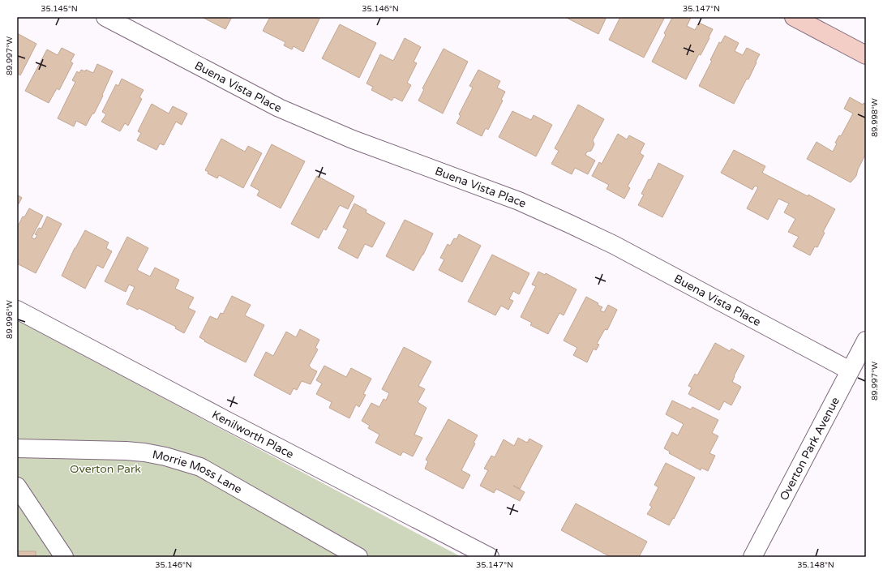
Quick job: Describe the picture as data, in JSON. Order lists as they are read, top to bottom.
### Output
{
  "streets": {
    "street": [
      "Buena Vista Place",
      "Kenilworth Place",
      "Overton Park Avenue",
      "Morrie Moss Lane"
    ]
  },
  "crossings": [
    ["Buena Vista Place", "Overton Park Avenue"]
  ],
  "parks": ["Overton Park"],
  "coordinates": [
    "35.145°N",
    "35.146°N",
    "35.147°N",
    "89.997°W",
    "89.998°W",
    "89.996°W",
    "35.148°N"
  ]
}
